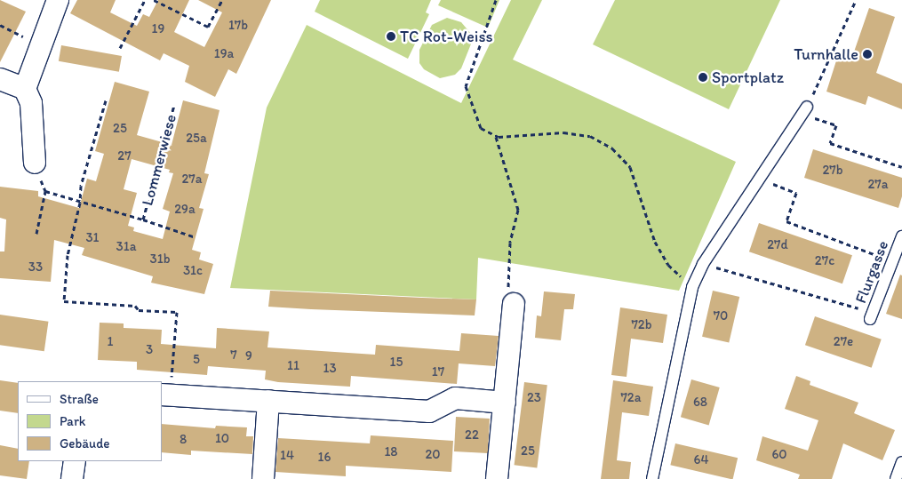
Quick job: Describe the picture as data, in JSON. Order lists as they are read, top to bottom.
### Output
{
  "streets": {
    "lane": ["Flurgasse"],
    "path": ["Lommerwiese"]
  },
  "places": ["TC Rot-Weiss", "Turnhalle", "Sportplatz"],
  "house_numbers": [
    "17b",
    "19",
    "19a",
    "25",
    "25a",
    "27",
    "27b",
    "27a",
    "27a",
    "29a",
    "31",
    "27d",
    "31a",
    "31b",
    "27c",
    "33",
    "31c",
    "70",
    "72b",
    "1",
    "27e",
    "3",
    "7",
    "9",
    "5",
    "15",
    "11",
    "13",
    "17",
    "23",
    "72a",
    "68",
    "22",
    "10",
    "8",
    "25",
    "18",
    "20",
    "60",
    "14",
    "16",
    "64"
  ],
  "legend": ["Straße", "Park", "Gebäude"]
}
